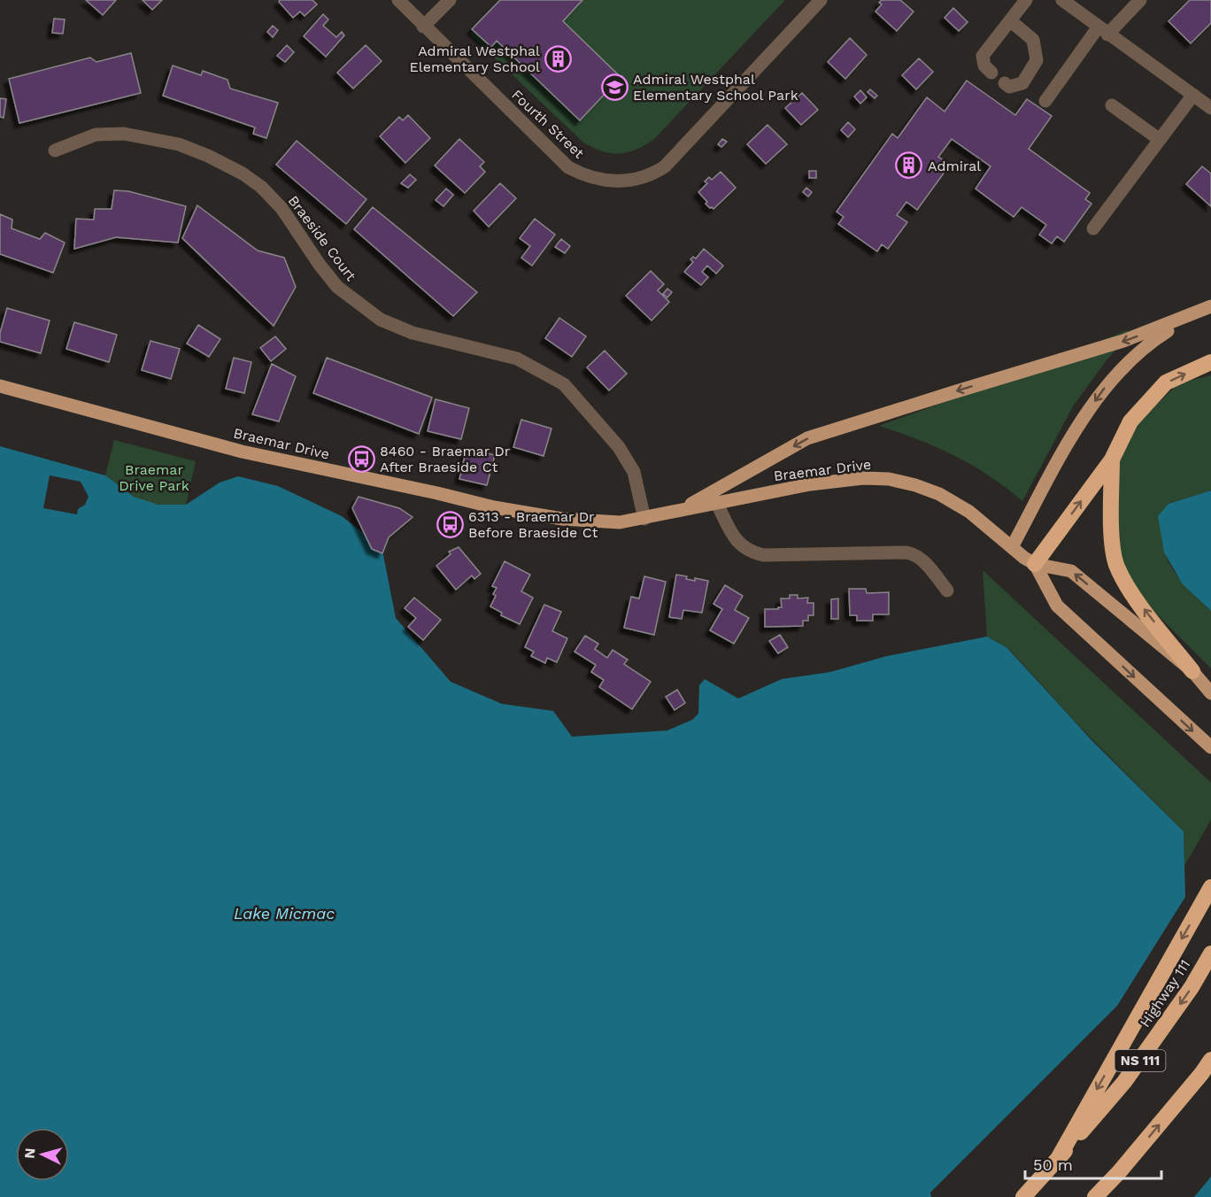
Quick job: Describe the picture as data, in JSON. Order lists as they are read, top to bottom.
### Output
{
  "streets": {
    "highway": ["Highway 111", "NS 111"],
    "main road": ["Braemar Drive"],
    "street": ["Fourth Street", "Braeside Court"]
  },
  "crossings": [
    ["Braeside Court", "Braemar Drive"]
  ],
  "water": ["Lake Micmac"],
  "parks": ["Braemar Drive Park"],
  "places": {
    "building": ["Admiral Westphal Elementary School", "Admiral"],
    "school or university": ["Admiral Westphal Elementary School Park"],
    "bus stop": ["8460 - Braemar Dr After Braeside Ct", "6313 - Braemar Dr Before Braeside Ct"]
  },
  "scale_bar": "50 m",
  "north": "left"
}
